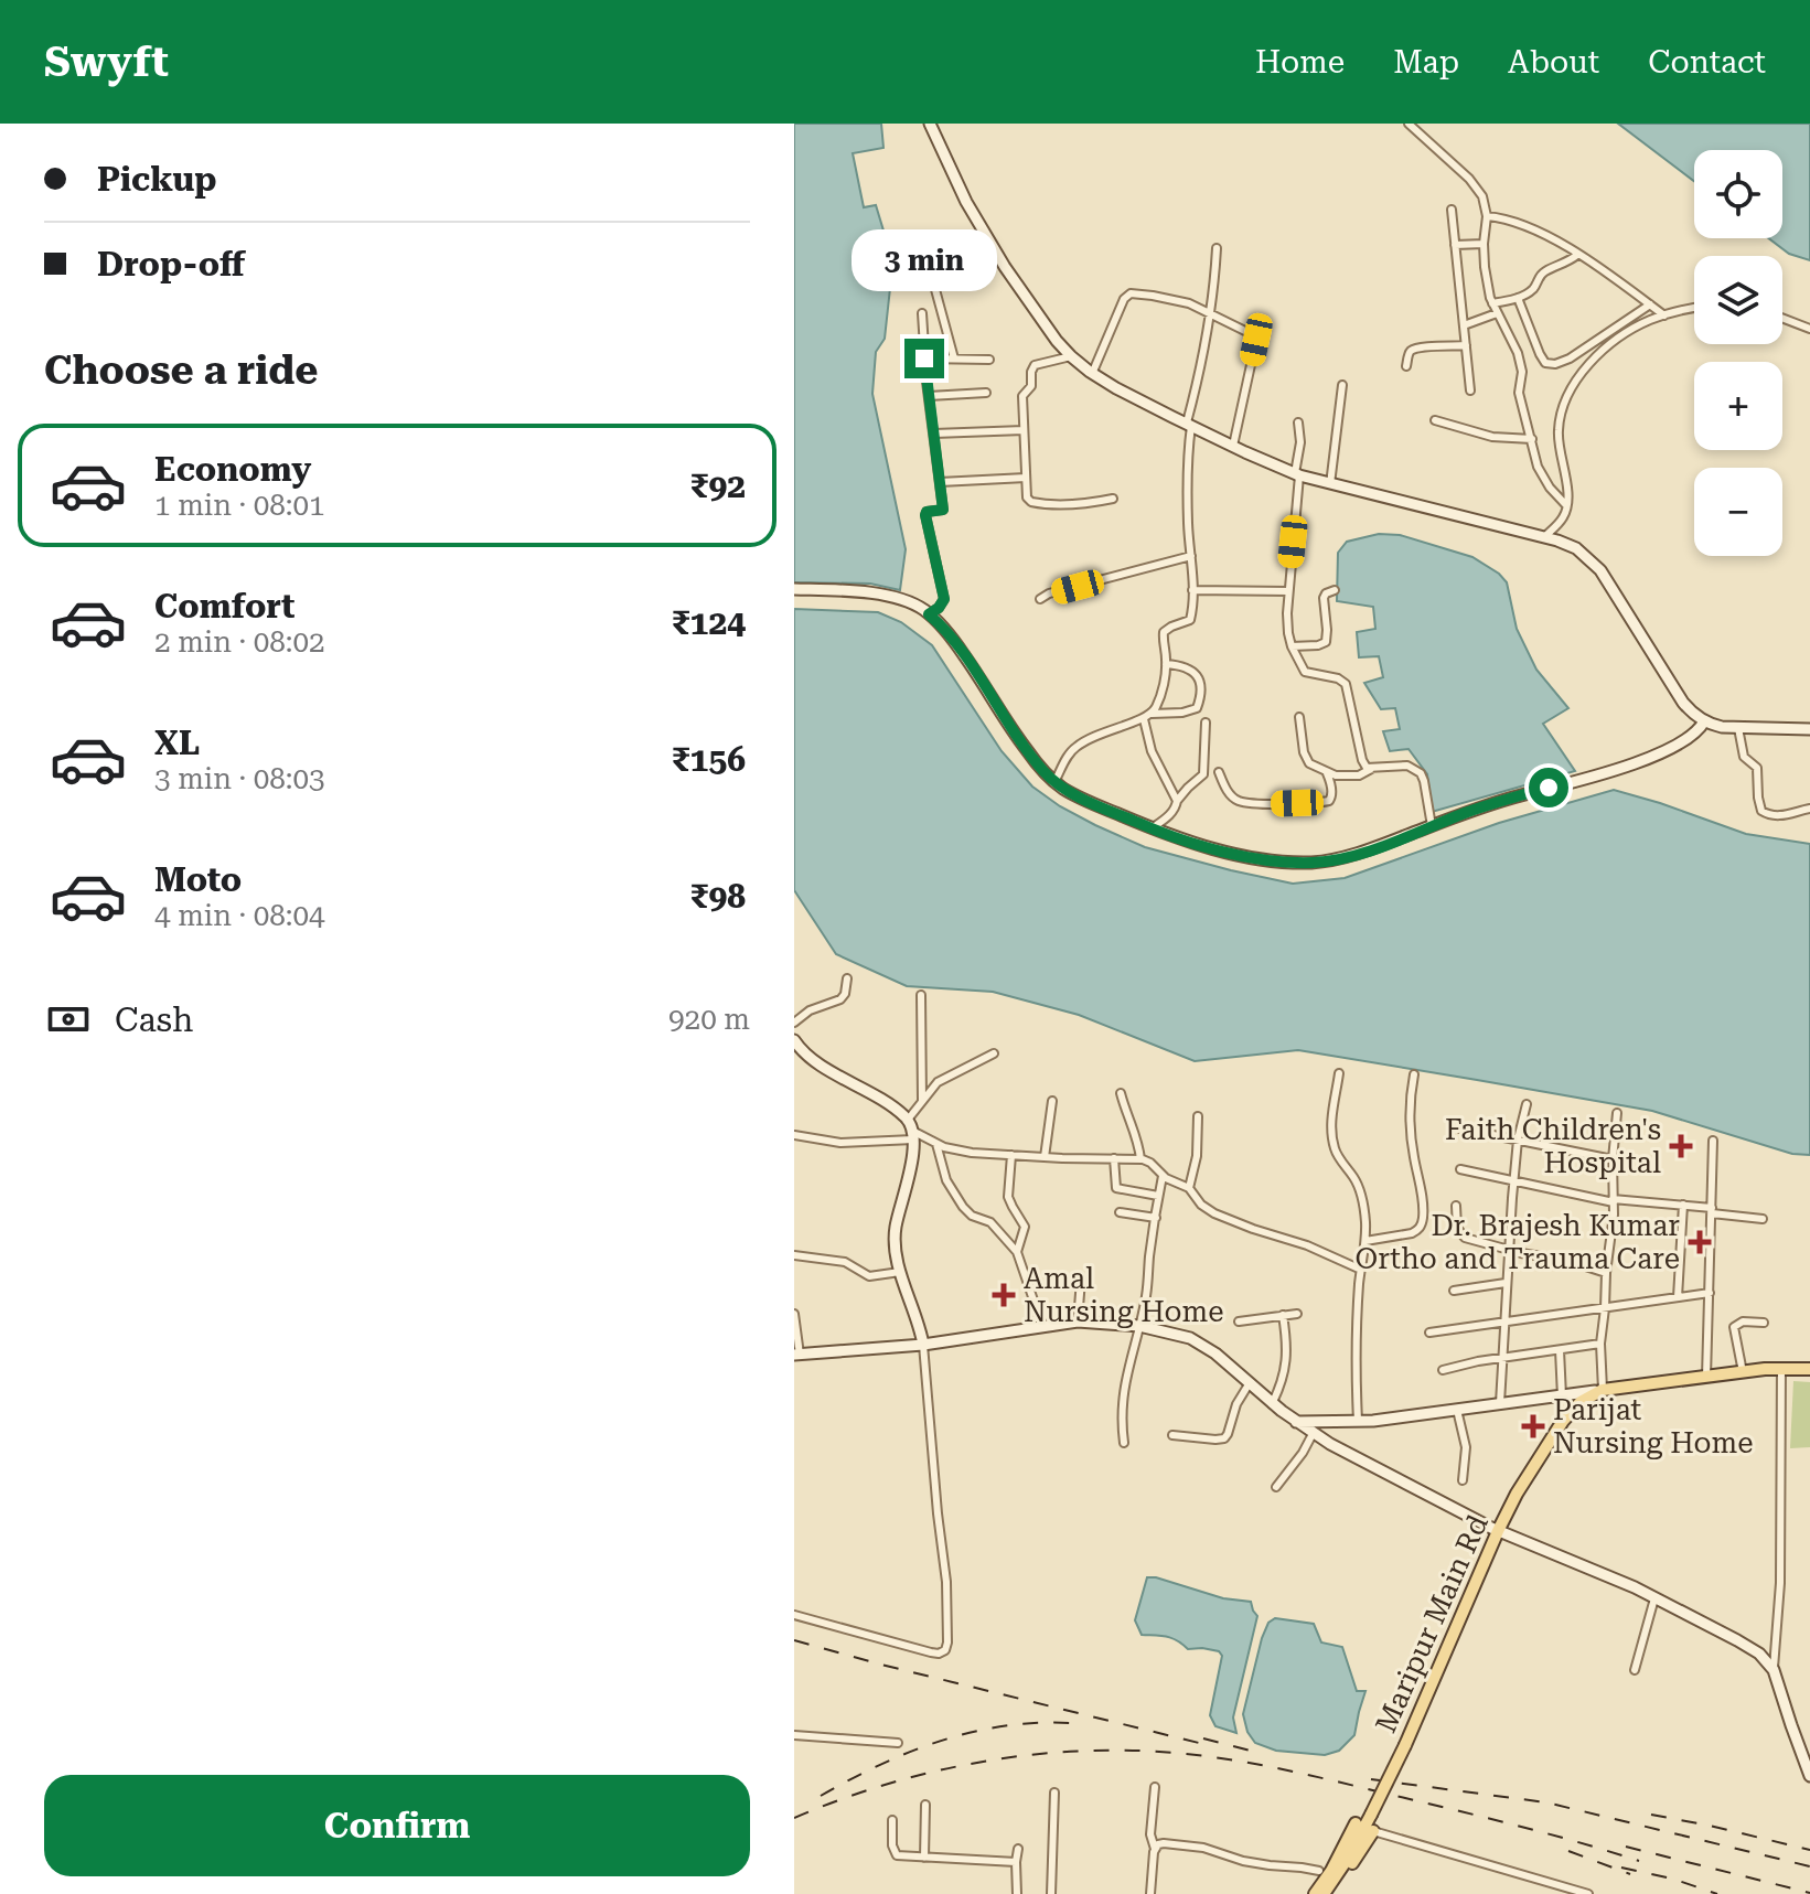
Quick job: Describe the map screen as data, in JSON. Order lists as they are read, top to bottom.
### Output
{
  "streets": {
    "main road": ["Maripur Main Rd"]
  },
  "places": {
    "health": [
      "Faith Children's Hospital",
      "Dr. Brajesh Kumar Ortho and Trauma Care",
      "Amal Nursing Home",
      "Parijat Nursing Home"
    ]
  },
  "page": {
    "header": "Swyft",
    "nav": [
      "Home",
      "Map",
      "About",
      "Contact"
    ],
    "banner": ["Pickup", "Drop-off"],
    "map_buttons": ["+", "−"],
    "bubble": "3 min",
    "heading": "Choose a ride",
    "list": [
      {
        "name": "Economy",
        "note": "1 min · 08:01",
        "value": "₹92"
      },
      {
        "name": "Comfort",
        "note": "2 min · 08:02",
        "value": "₹124"
      },
      {
        "name": "XL",
        "note": "3 min · 08:03",
        "value": "₹156"
      },
      {
        "name": "Moto",
        "note": "4 min · 08:04",
        "value": "₹98"
      }
    ],
    "pay": ["Cash", "920 m"],
    "buttons": "Confirm"
  }
}
